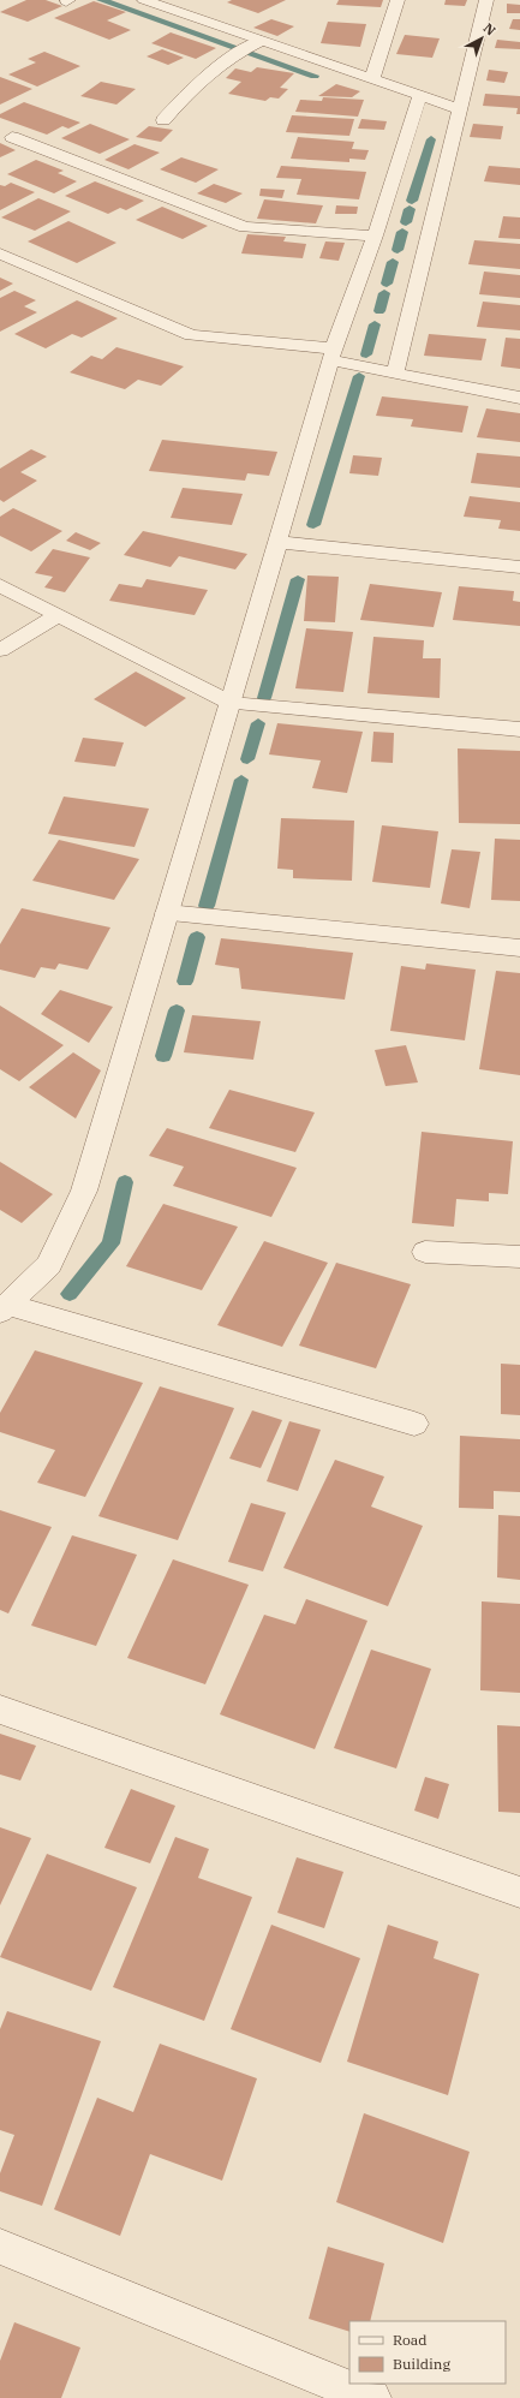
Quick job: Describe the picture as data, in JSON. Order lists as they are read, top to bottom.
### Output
{
  "legend": ["Road", "Building"],
  "north": "top right"
}
